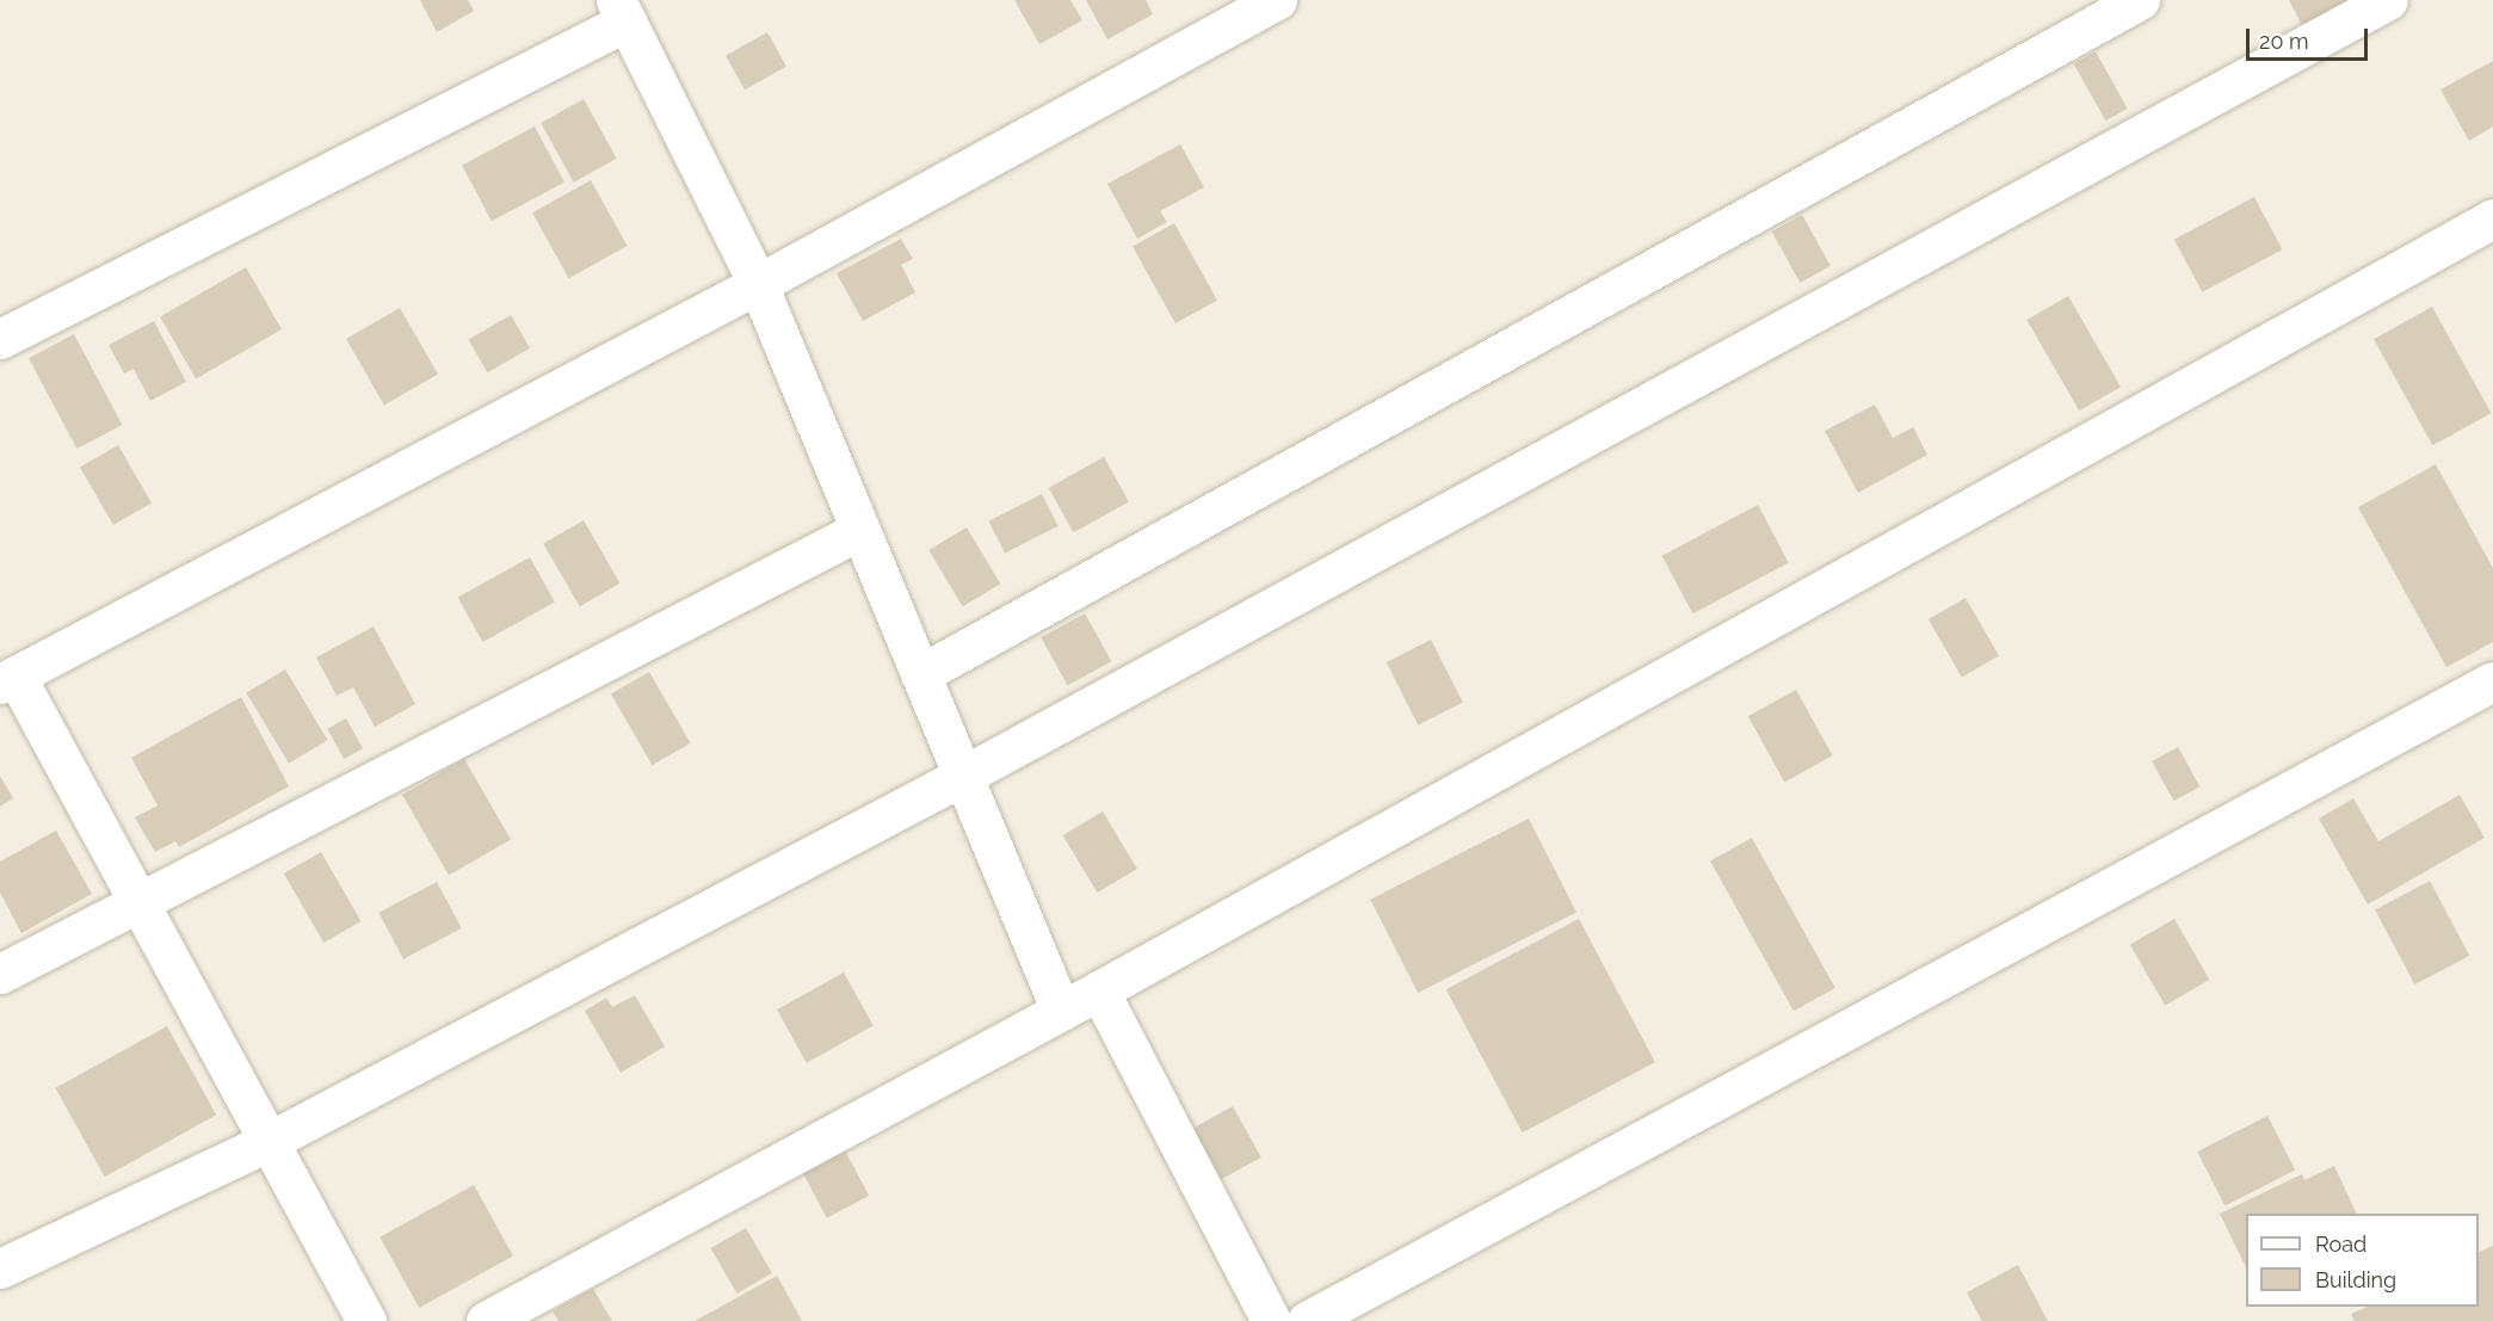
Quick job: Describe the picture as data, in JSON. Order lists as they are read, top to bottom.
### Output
{
  "legend": ["Road", "Building"],
  "scale_bar": "20 m"
}
